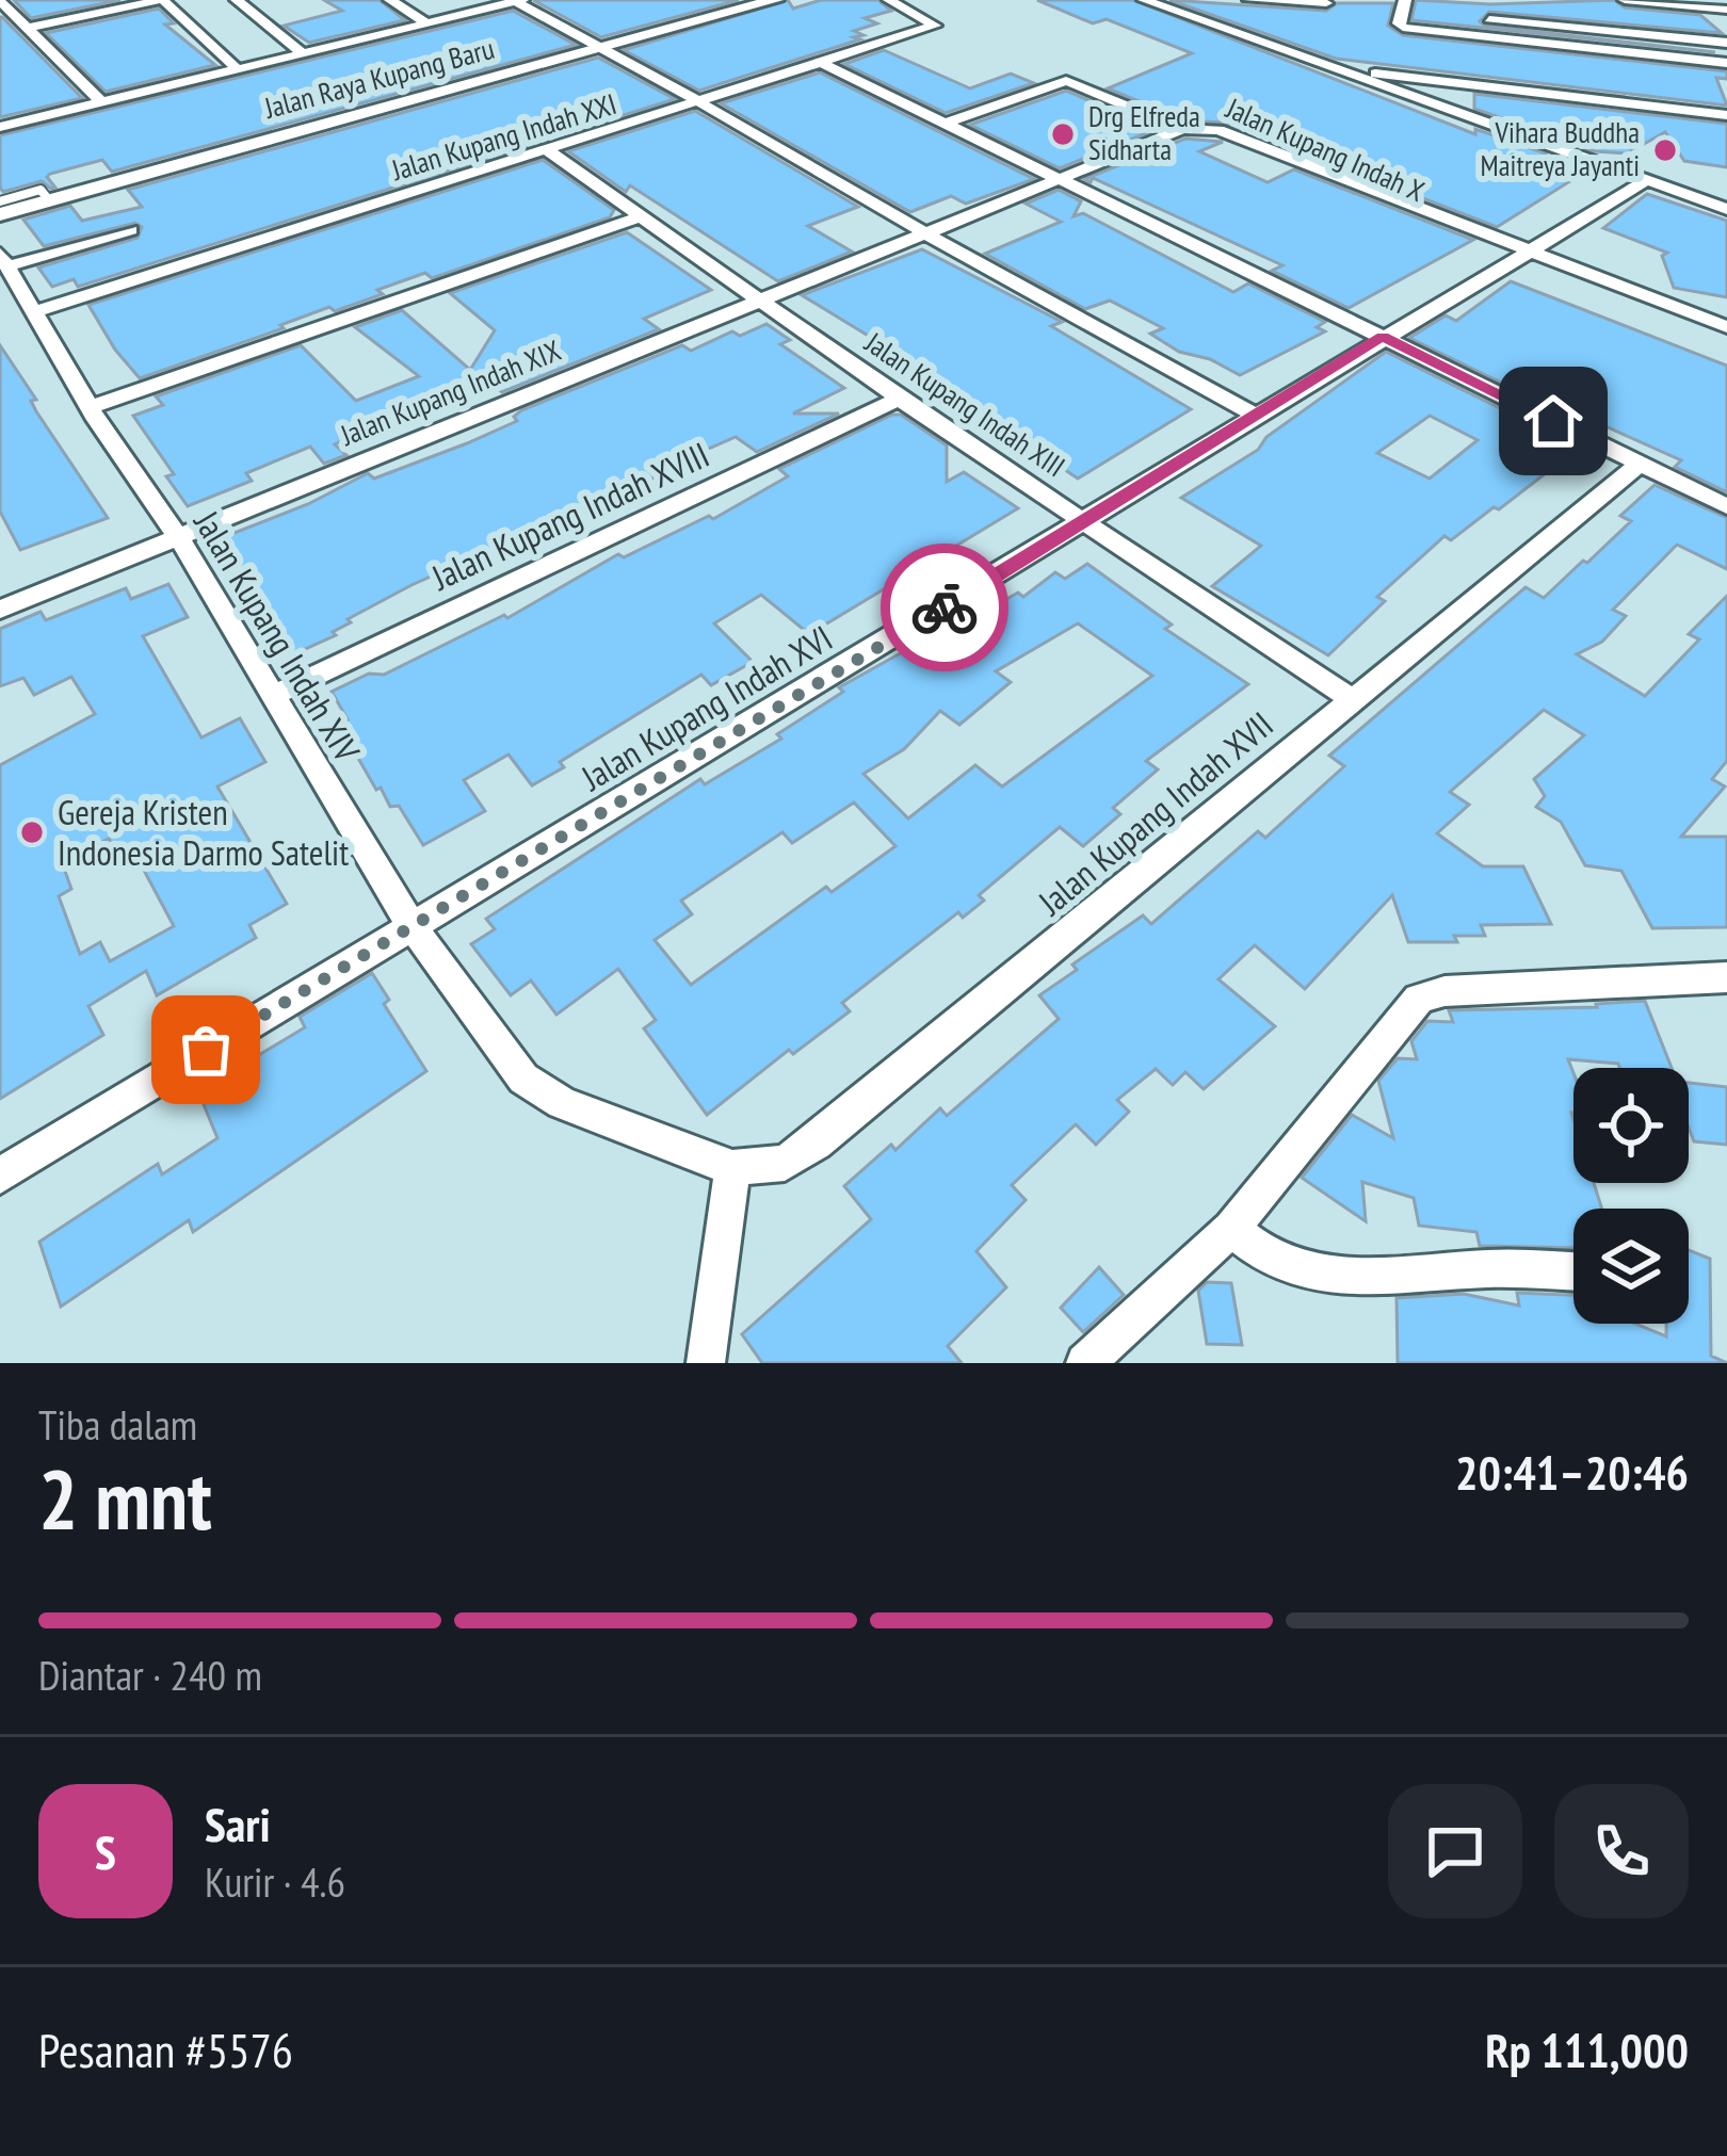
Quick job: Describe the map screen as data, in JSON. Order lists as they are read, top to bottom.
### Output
{
  "streets": {
    "street": [
      "Jalan Raya Kupang Baru",
      "Jalan Kupang Indah XXI",
      "Jalan Kupang Indah X",
      "Jalan Kupang Indah XIX",
      "Jalan Kupang Indah XIII",
      "Jalan Kupang Indah XVIII",
      "Jalan Kupang Indah XIV",
      "Jalan Kupang Indah XVI",
      "Jalan Kupang Indah XVII"
    ]
  },
  "crossings": [
    ["Jalan Kupang Indah XXI", "Jalan Kupang Indah XIII"],
    ["Jalan Kupang Indah XXI", "Jalan Kupang Indah XIV"],
    ["Jalan Kupang Indah X", "Jalan Kupang Indah XIX"],
    ["Jalan Kupang Indah X", "Jalan Kupang Indah XVI"],
    ["Jalan Kupang Indah XIX", "Jalan Kupang Indah XIII"],
    ["Jalan Kupang Indah XIX", "Jalan Kupang Indah XIV"],
    ["Jalan Kupang Indah XIII", "Jalan Kupang Indah XVIII"],
    ["Jalan Kupang Indah XIII", "Jalan Kupang Indah XVI"],
    ["Jalan Kupang Indah XIII", "Jalan Kupang Indah XVII"],
    ["Jalan Kupang Indah XVIII", "Jalan Kupang Indah XIV"],
    ["Jalan Kupang Indah XIV", "Jalan Kupang Indah XVI"],
    ["Jalan Kupang Indah XIV", "Jalan Kupang Indah XVII"]
  ],
  "places": ["Drg Elfreda Sidharta", "Vihara Buddha Maitreya Jayanti", "Gereja Kristen Indonesia Darmo Satelit"],
  "page": {
    "heading": ["2 mnt", "Tiba dalam", "20:41–20:46"],
    "panel": [
      "Sari",
      "Kurir · 4.6",
      "Pesanan #5576",
      "Rp 111,000"
    ],
    "bar": "Diantar · 240 m",
    "round": "S"
  }
}
